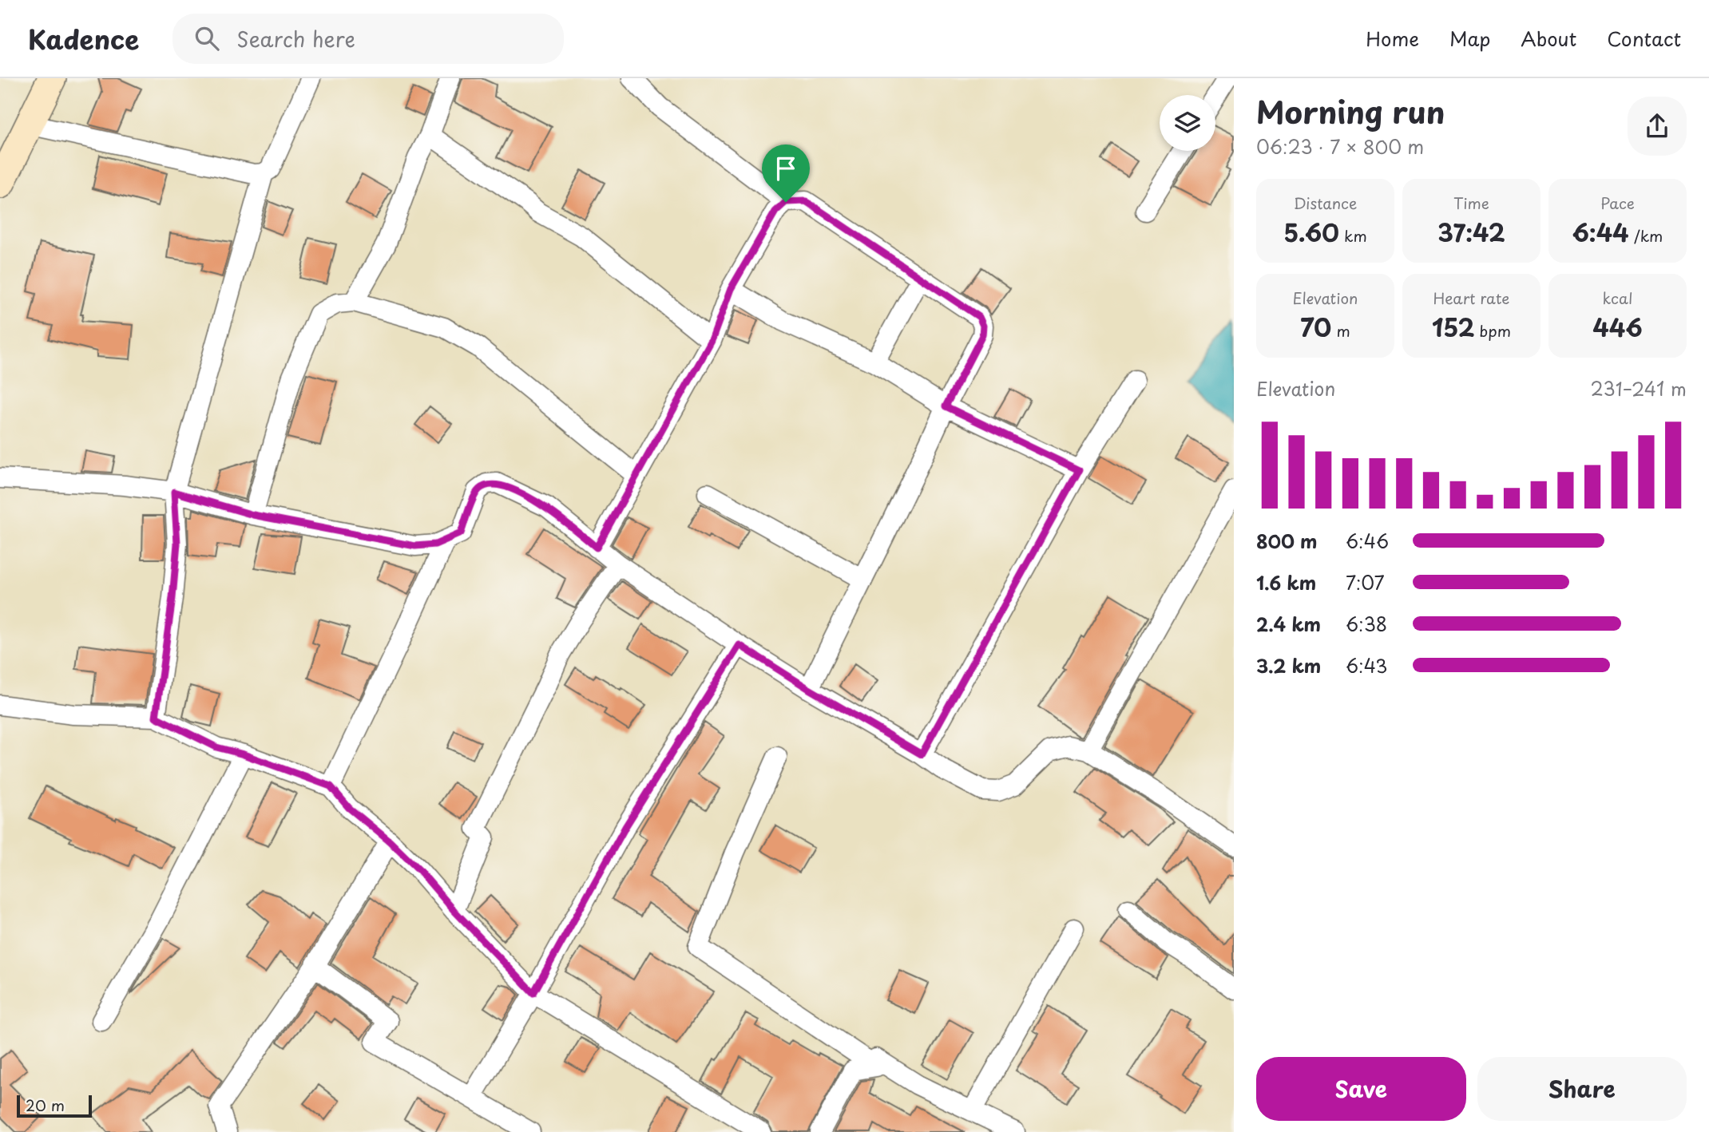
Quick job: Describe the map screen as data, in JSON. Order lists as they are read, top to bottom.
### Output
{
  "scale_bar": "20 m",
  "page": {
    "header": "Kadence",
    "search": "Search here",
    "nav": [
      "Home",
      "Map",
      "About",
      "Contact"
    ],
    "heading": ["Morning run", "06:23 · 7 × 800 m"],
    "stats": [
      ["Distance", "5.60 km"],
      ["Time", "37:42"],
      ["Pace", "6:44 /km"],
      ["Elevation", "70 m"],
      ["Heart rate", "152 bpm"],
      ["kcal", "446"]
    ],
    "chart": ["Elevation", "231–241 m"],
    "list": [
      {
        "name": "800 m",
        "note": "6:46"
      },
      {
        "name": "1.6 km",
        "note": "7:07"
      },
      {
        "name": "2.4 km",
        "note": "6:38"
      },
      {
        "name": "3.2 km",
        "note": "6:43"
      }
    ],
    "buttons": ["Save", "Share"],
    "scale": "20 m"
  }
}
